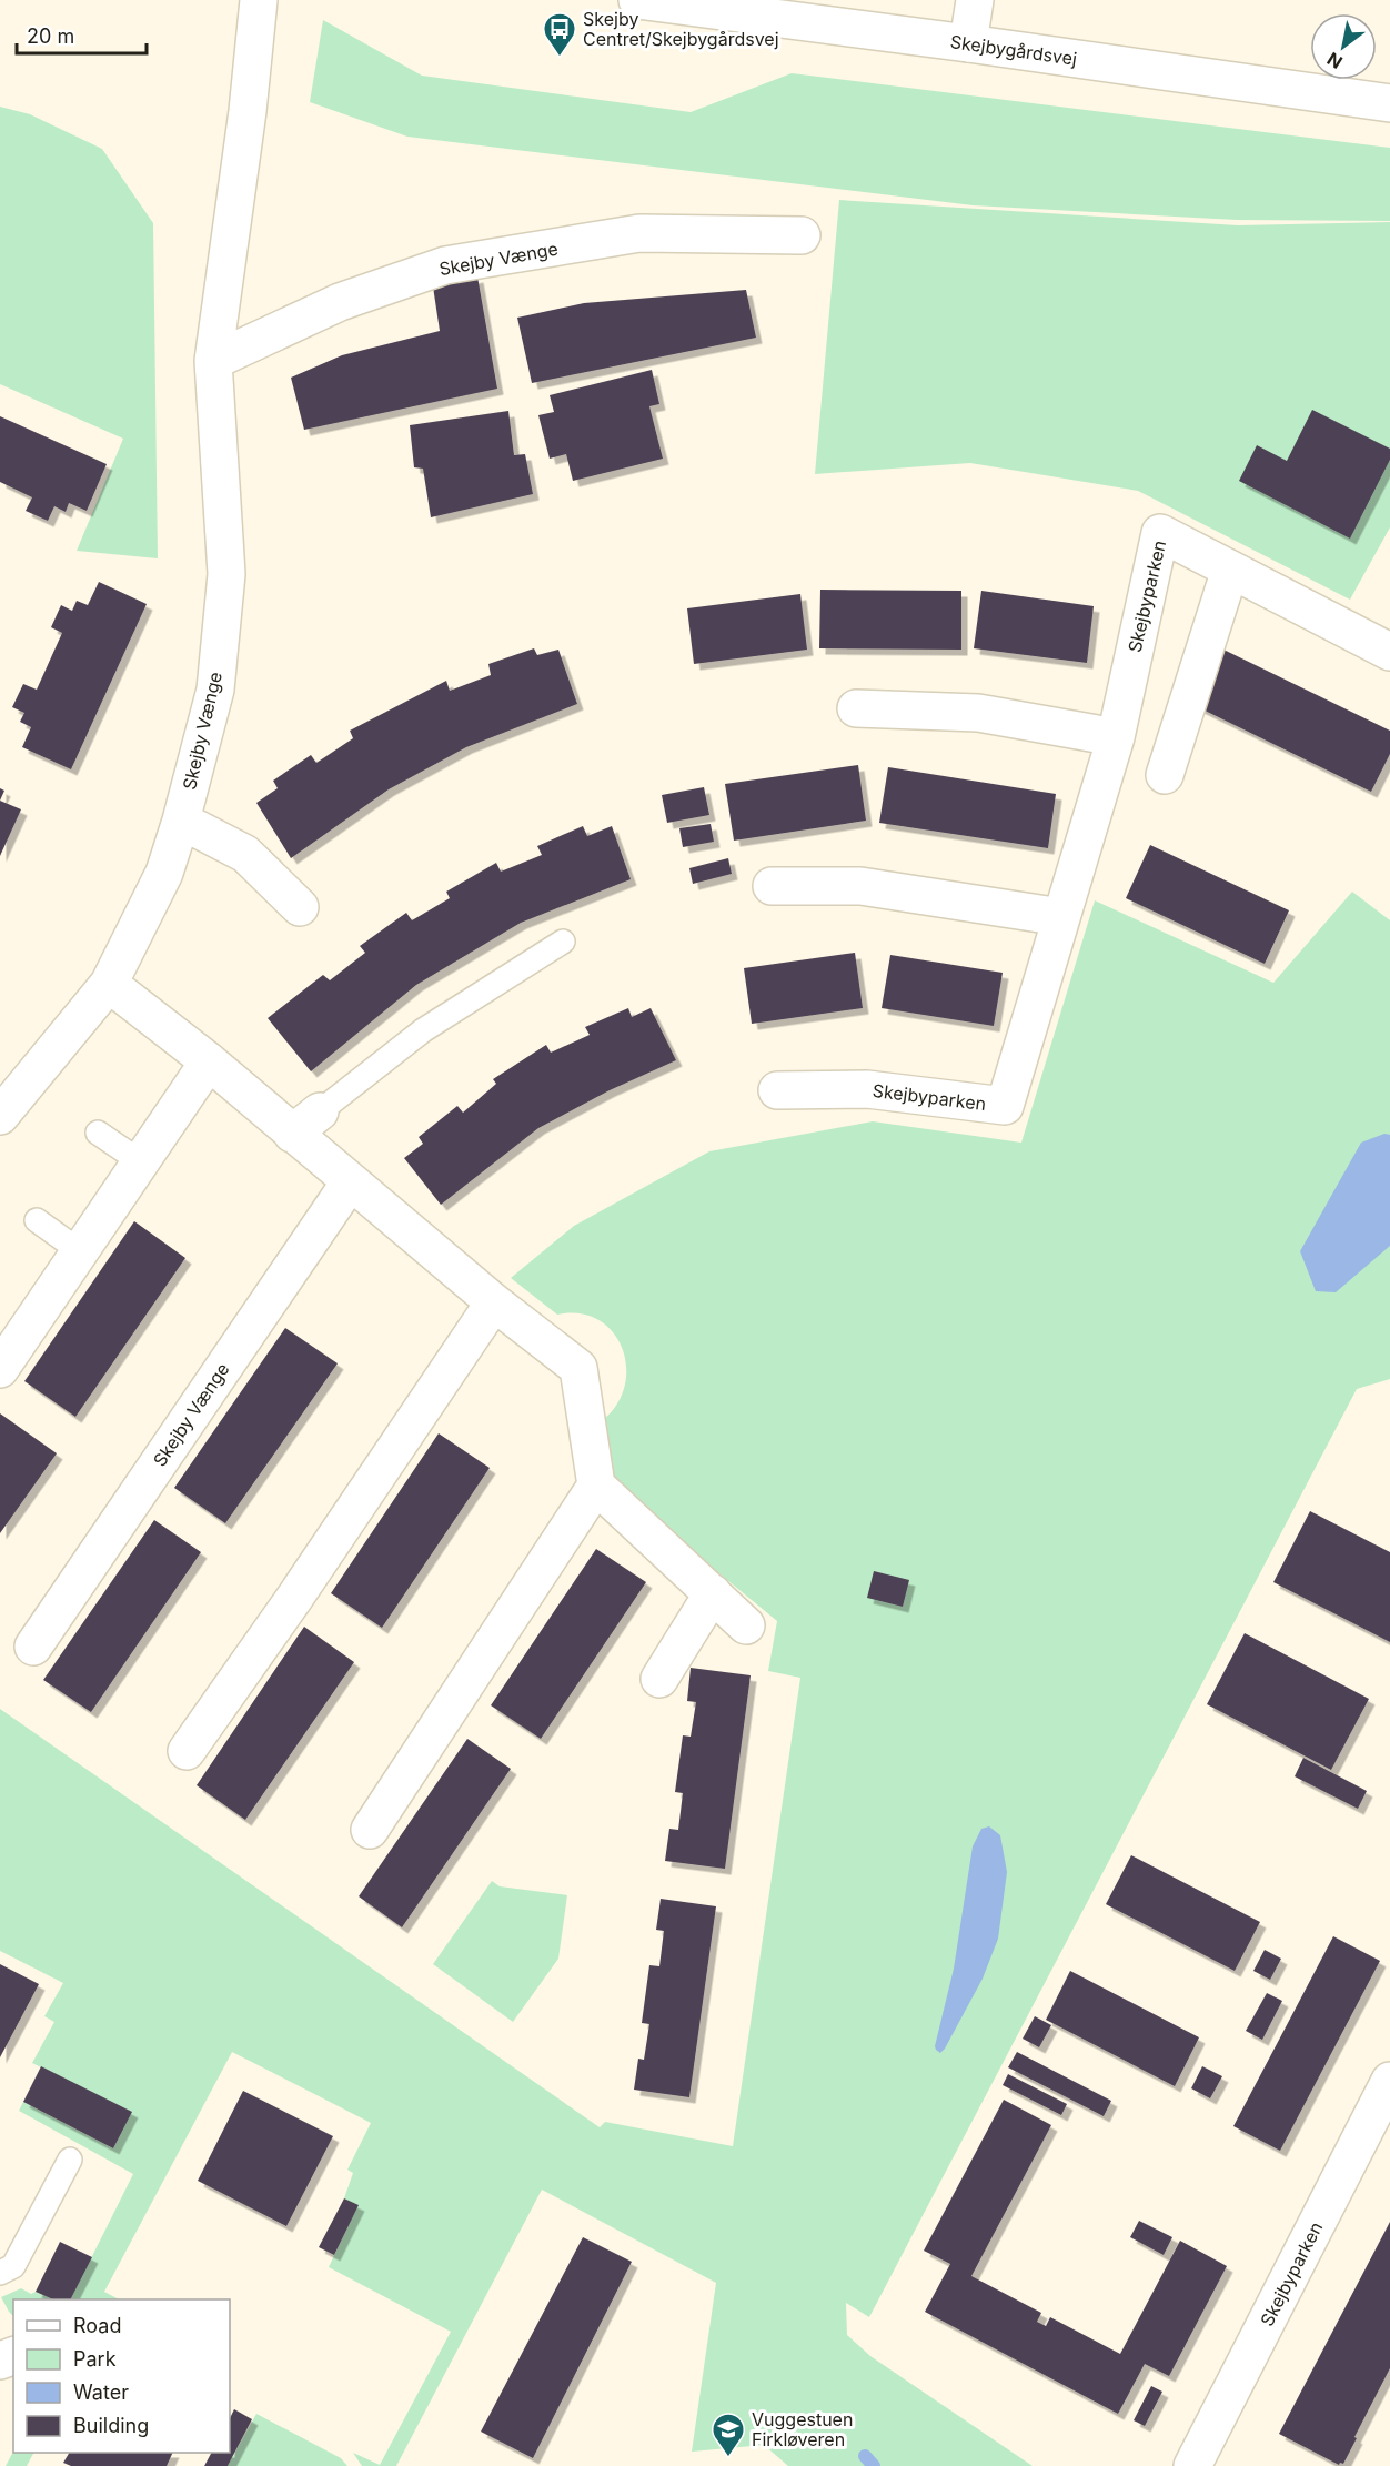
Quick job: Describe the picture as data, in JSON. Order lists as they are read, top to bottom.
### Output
{
  "streets": {
    "street": ["Skejbygårdsvej", "Skejby Vænge", "Skejbyparken"]
  },
  "places": {
    "bus stop": ["Skejby Centret/Skejbygårdsvej"],
    "school or university": ["Vuggestuen Firkløveren"]
  },
  "legend": [
    "Road",
    "Park",
    "Water",
    "Building"
  ],
  "scale_bar": "20 m",
  "north": "bottom left"
}
